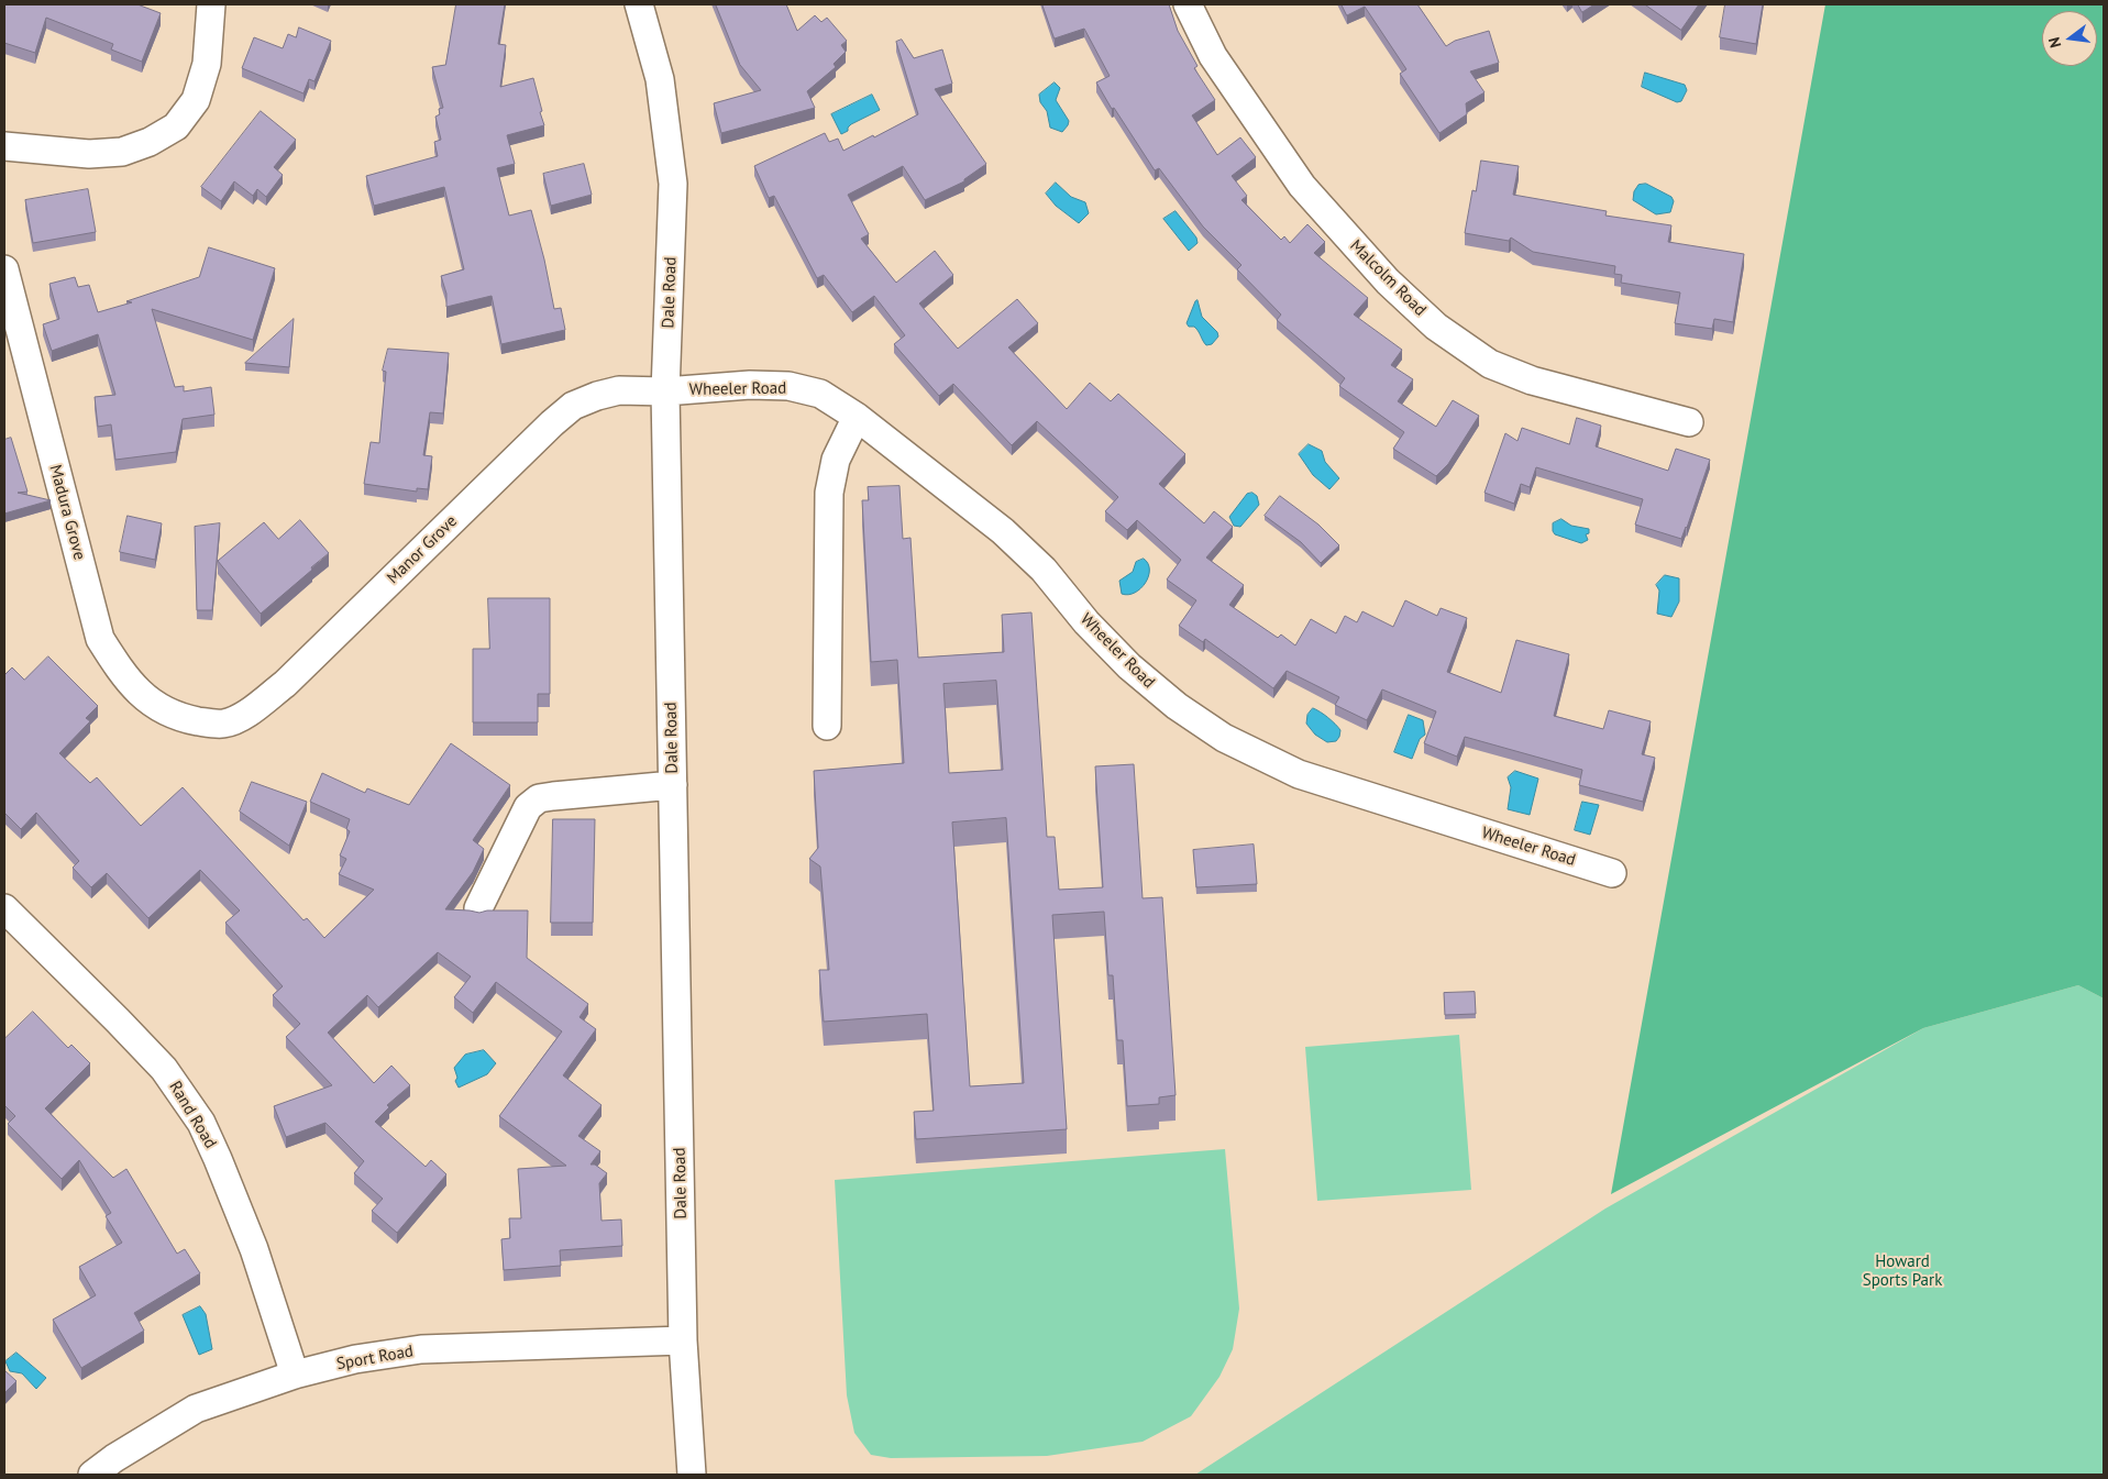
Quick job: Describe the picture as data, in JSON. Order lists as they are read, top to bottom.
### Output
{
  "streets": {
    "street": [
      "Malcolm Road",
      "Dale Road",
      "Wheeler Road",
      "Madura Grove",
      "Manor Grove",
      "Rand Road",
      "Sport Road"
    ]
  },
  "crossings": [
    ["Dale Road", "Wheeler Road"],
    ["Dale Road", "Manor Grove"],
    ["Dale Road", "Sport Road"],
    ["Wheeler Road", "Manor Grove"],
    ["Madura Grove", "Manor Grove"],
    ["Rand Road", "Sport Road"]
  ],
  "parks": ["Howard Sports Park"],
  "north": "left"
}
